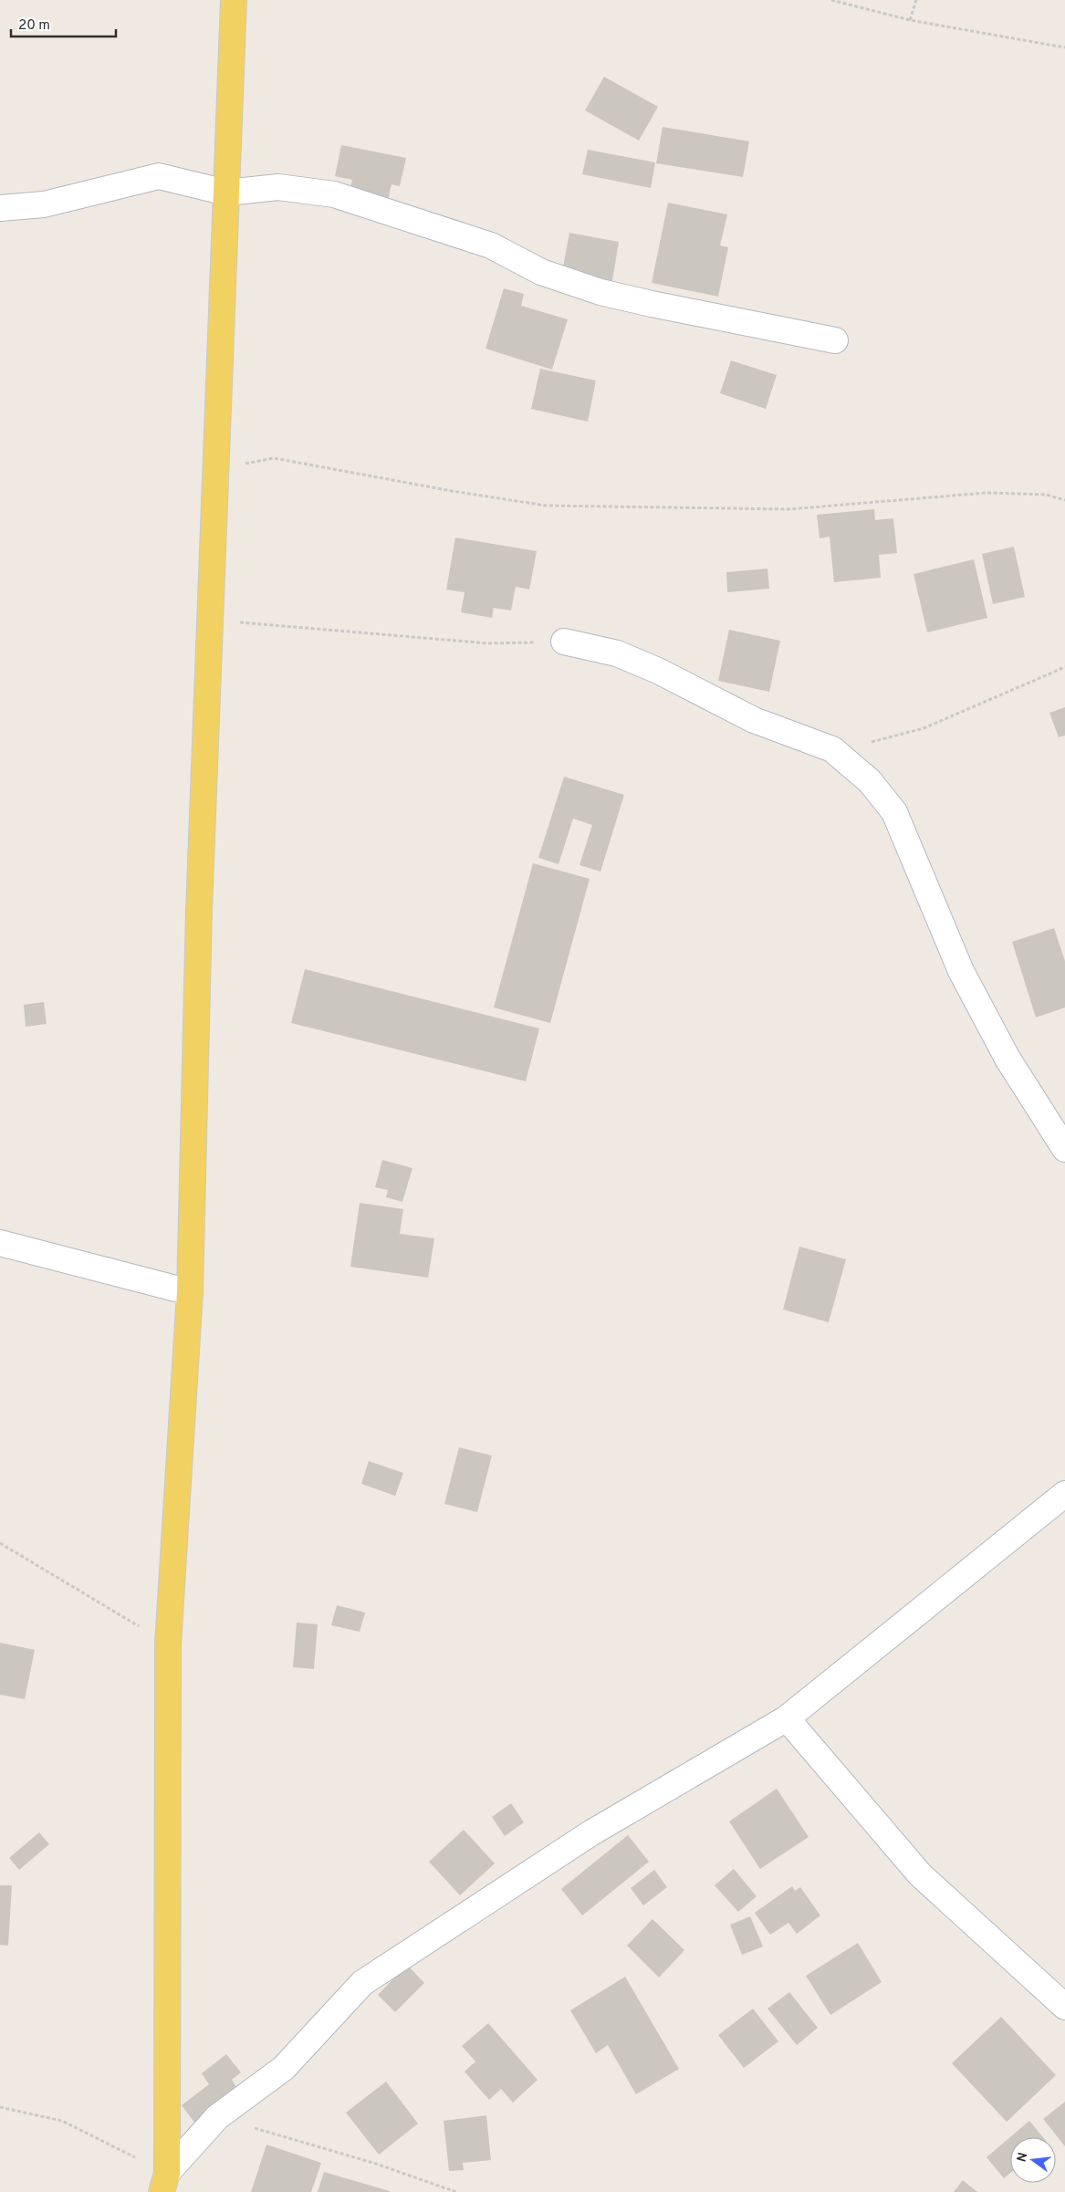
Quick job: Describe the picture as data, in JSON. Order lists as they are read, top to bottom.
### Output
{
  "scale_bar": "20 m",
  "north": "left"
}
